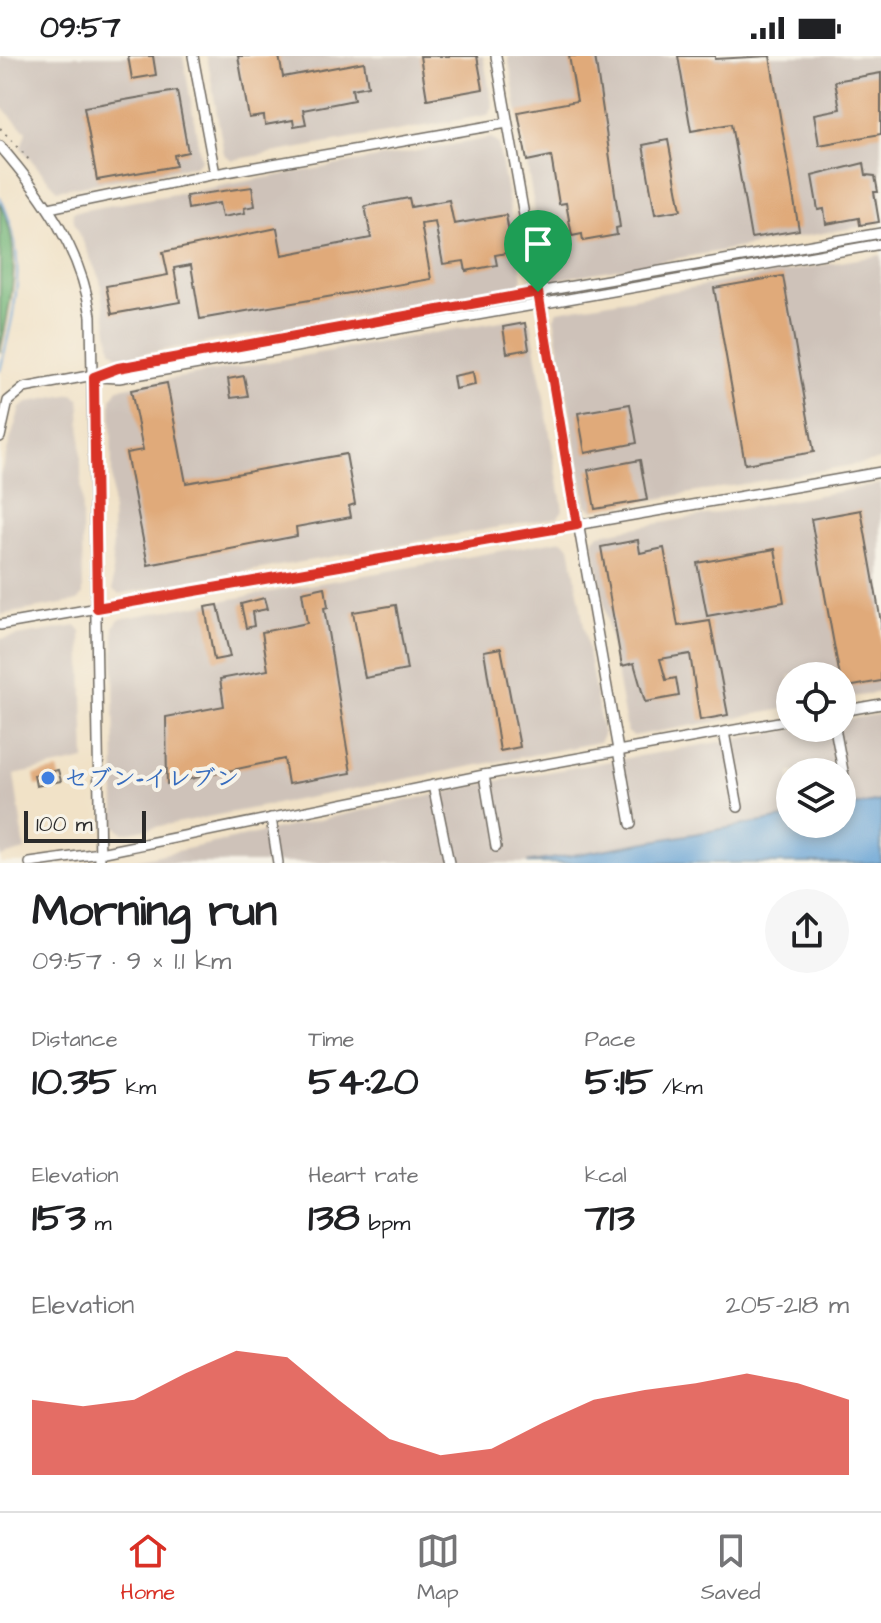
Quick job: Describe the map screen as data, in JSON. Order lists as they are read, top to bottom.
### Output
{
  "places": ["セブン-イレブン"],
  "scale_bar": "100 m",
  "page": {
    "status": "09:57",
    "scale": "100 m",
    "heading": ["Morning run", "09:57 · 9 × 1.1 km"],
    "stats": [
      ["Distance", "10.35 km"],
      ["Time", "54:20"],
      ["Pace", "5:15 /km"],
      ["Elevation", "153 m"],
      ["Heart rate", "138 bpm"],
      ["kcal", "713"]
    ],
    "chart": ["Elevation", "205–218 m"],
    "tabs": ["Home", "Map", "Saved"]
  }
}
